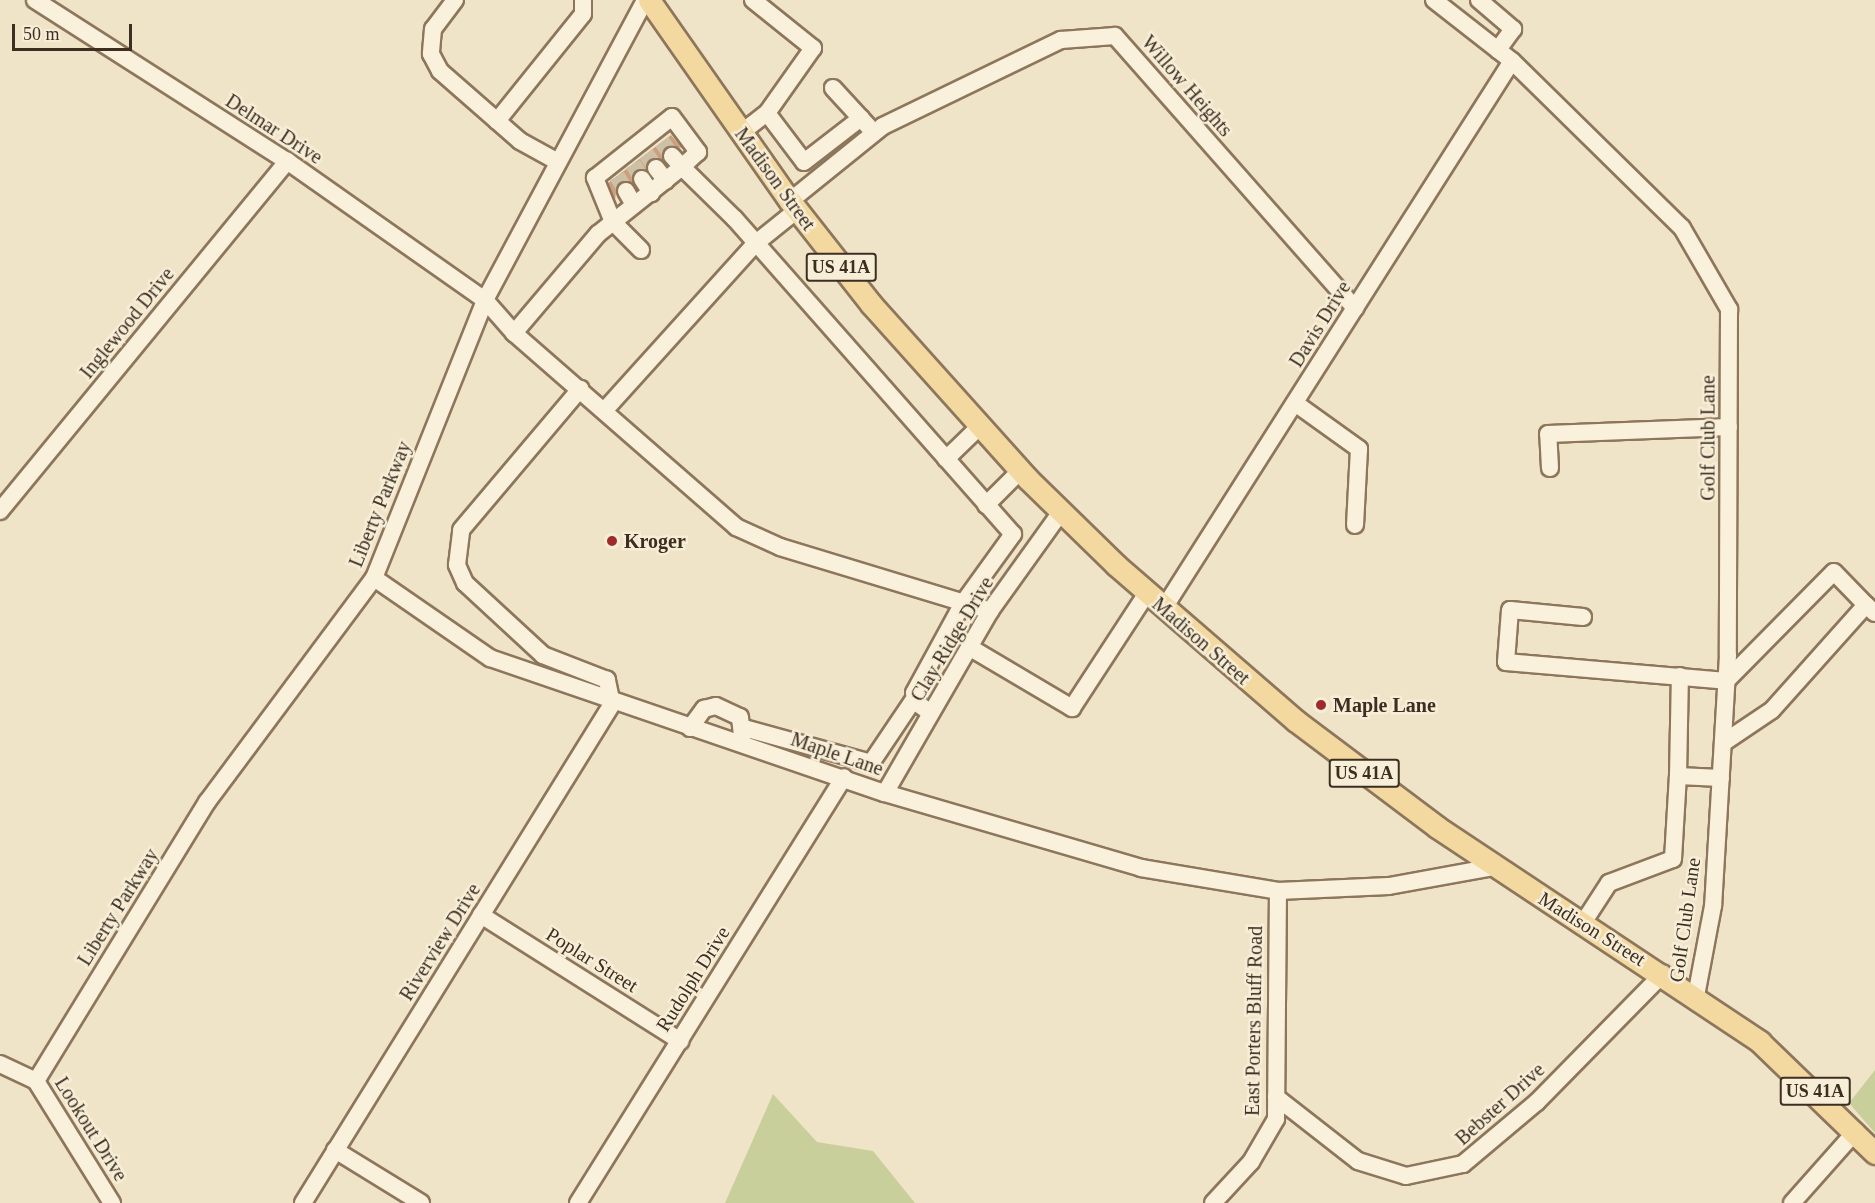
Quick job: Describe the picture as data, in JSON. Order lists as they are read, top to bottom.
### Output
{
  "streets": {
    "main road": ["Madison Street", "US 41A"],
    "street": [
      "Willow Heights",
      "Delmar Drive",
      "Inglewood Drive",
      "Davis Drive",
      "Golf Club Lane",
      "Liberty Parkway",
      "Clay Ridge Drive",
      "Maple Lane",
      "Riverview Drive",
      "Poplar Street",
      "Rudolph Drive",
      "East Porters Bluff Road",
      "Bebster Drive",
      "Lookout Drive"
    ]
  },
  "crossings": [
    ["Willow Heights", "Delmar Drive"],
    ["Willow Heights", "Madison Street"],
    ["Willow Heights", "Davis Drive"],
    ["Delmar Drive", "Inglewood Drive"],
    ["Delmar Drive", "Liberty Parkway"],
    ["Delmar Drive", "Clay Ridge Drive"],
    ["Madison Street", "Davis Drive"],
    ["Madison Street", "Golf Club Lane"],
    ["Madison Street", "Liberty Parkway"],
    ["Madison Street", "Clay Ridge Drive"],
    ["Madison Street", "Maple Lane"],
    ["Madison Street", "Bebster Drive"],
    ["Davis Drive", "Golf Club Lane"],
    ["Liberty Parkway", "Maple Lane"],
    ["Liberty Parkway", "Lookout Drive"],
    ["Clay Ridge Drive", "Maple Lane"],
    ["Maple Lane", "Riverview Drive"],
    ["Maple Lane", "Rudolph Drive"],
    ["Maple Lane", "East Porters Bluff Road"],
    ["Riverview Drive", "Poplar Street"],
    ["Poplar Street", "Rudolph Drive"],
    ["East Porters Bluff Road", "Bebster Drive"]
  ],
  "places": ["Kroger", "Maple Lane"],
  "scale_bar": "50 m"
}
